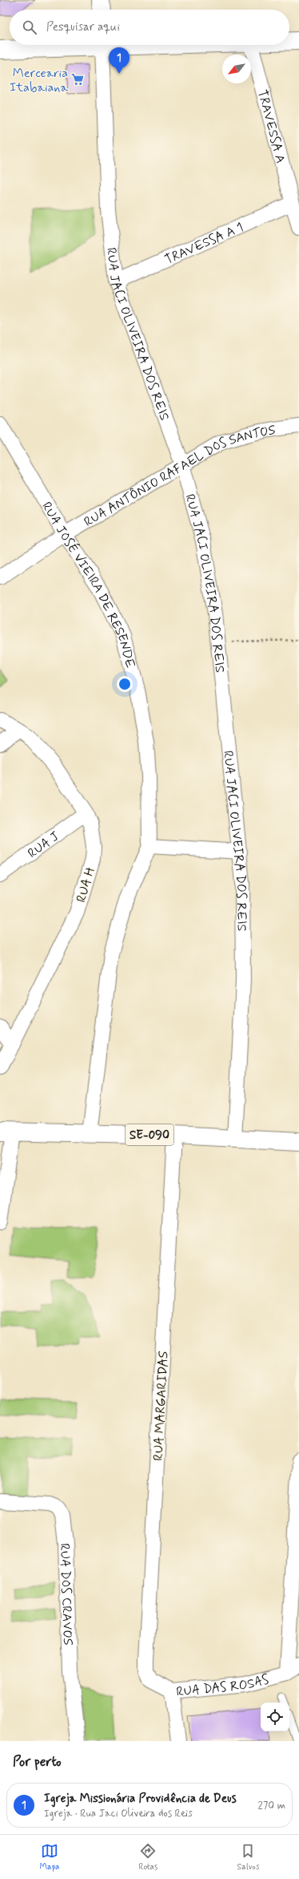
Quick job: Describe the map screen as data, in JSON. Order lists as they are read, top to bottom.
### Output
{
  "streets": {
    "street": [
      "TRAVESSA A",
      "TRAVESSA A 1",
      "RUA JACI OLIVEIRA DOS REIS",
      "RUA ANTÔNIO RAFAEL DOS SANTOS",
      "RUA JOSÉ VIEIRA DE RESENDE",
      "RUA J",
      "RUA H",
      "SE-090",
      "RUA MARGARIDAS",
      "RUA DOS CRAVOS",
      "RUA DAS ROSAS"
    ]
  },
  "crossings": [
    ["TRAVESSA A", "TRAVESSA A 1"],
    ["TRAVESSA A 1", "RUA JACI OLIVEIRA DOS REIS"],
    ["RUA JACI OLIVEIRA DOS REIS", "RUA ANTÔNIO RAFAEL DOS SANTOS"],
    ["RUA JACI OLIVEIRA DOS REIS", "SE-090"],
    ["RUA ANTÔNIO RAFAEL DOS SANTOS", "RUA JOSÉ VIEIRA DE RESENDE"],
    ["RUA JOSÉ VIEIRA DE RESENDE", "SE-090"],
    ["RUA J", "RUA H"],
    ["SE-090", "RUA MARGARIDAS"],
    ["RUA MARGARIDAS", "RUA DAS ROSAS"]
  ],
  "places": {
    "supermarket": ["Mercearia Itabaiana"]
  },
  "north": "bottom left",
  "page": {
    "search": "Pesquisar aqui",
    "pins": "1",
    "heading": "Por perto",
    "list": [
      {
        "mark": "1",
        "name": "Igreja Missionária Providência de Deus",
        "note": "Igreja · Rua Jaci Oliveira dos Reis",
        "value": "270 m"
      }
    ],
    "nav": ["Mapa", "Rotas", "Salvos"]
  }
}
